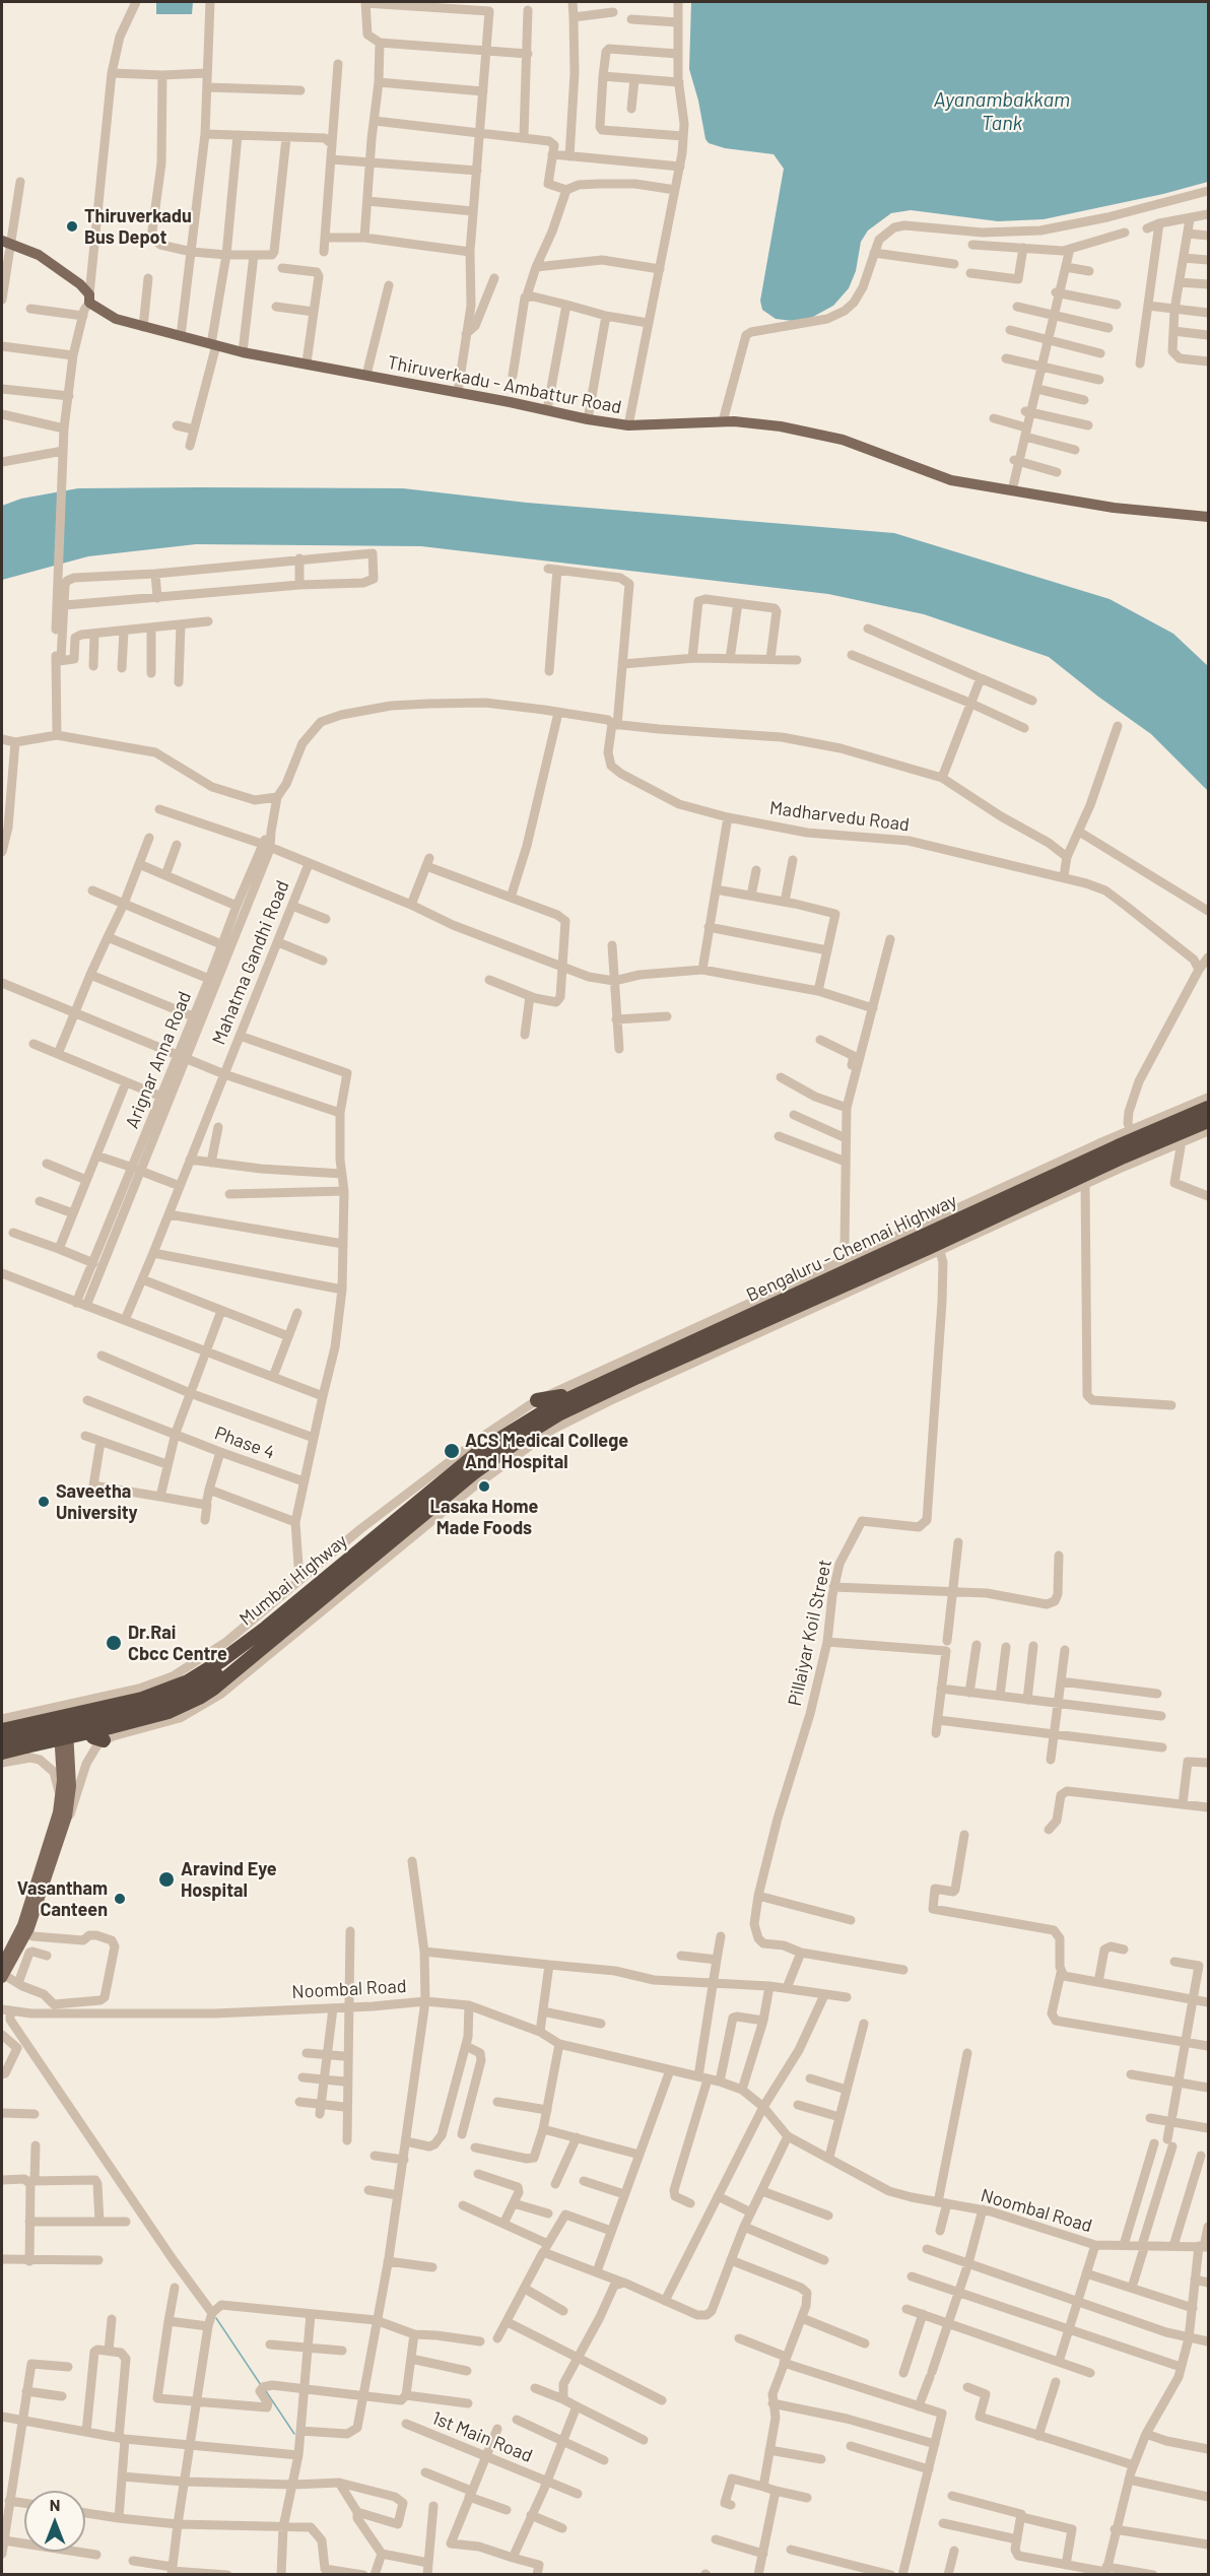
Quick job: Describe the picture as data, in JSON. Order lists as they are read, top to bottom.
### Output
{
  "streets": {
    "highway": ["Bengaluru - Chennai Highway", "Mumbai Highway"],
    "main road": ["Thiruverkadu - Ambattur Road"],
    "street": [
      "Madharvedu Road",
      "Mahatma Gandhi Road",
      "Arignar Anna Road",
      "Phase 4",
      "Pillaiyar Koil Street",
      "Noombal Road",
      "1st Main Road"
    ]
  },
  "crossings": [
    ["Bengaluru - Chennai Highway", "Mumbai Highway"],
    ["Bengaluru - Chennai Highway", "Pillaiyar Koil Street"]
  ],
  "water": ["Ayanambakkam Tank"],
  "places": [
    "Thiruverkadu Bus Depot",
    "ACS Medical College And Hospital",
    "Lasaka Home Made Foods",
    "Saveetha University",
    "Dr.Rai Cbcc Centre",
    "Aravind Eye Hospital",
    "Vasantham Canteen"
  ],
  "north": "top"
}
